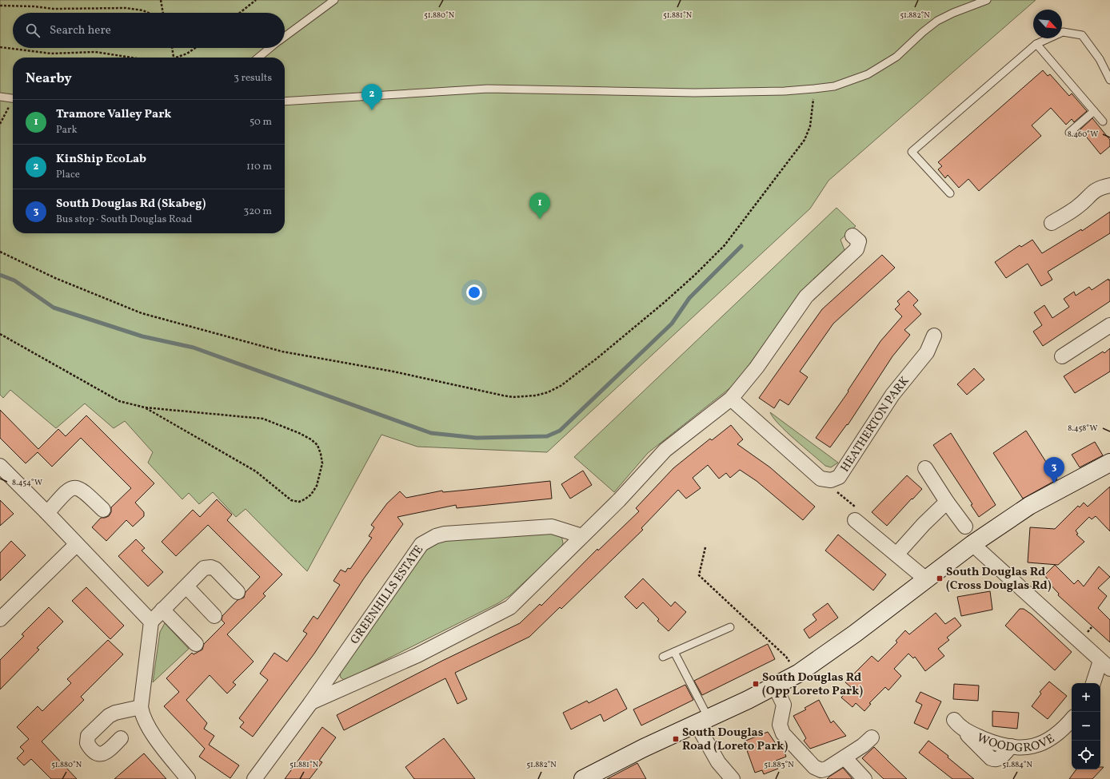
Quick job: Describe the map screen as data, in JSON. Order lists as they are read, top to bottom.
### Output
{
  "streets": {
    "street": ["HEATHERTON PARK", "GREENHILLS ESTATE", "WOODGROVE"]
  },
  "crossings": [
    ["HEATHERTON PARK", "GREENHILLS ESTATE"]
  ],
  "places": {
    "transit": ["South Douglas Rd (Cross Douglas Rd)", "South Douglas Rd (Opp Loreto Park)", "South Douglas Road (Loreto Park)"]
  },
  "north": "bottom right",
  "page": {
    "search": "Search here",
    "heading": ["Nearby", "3 results"],
    "pins": ["2", "1", "3"],
    "list": [
      {
        "mark": "1",
        "name": "Tramore Valley Park",
        "note": "Park",
        "value": "50 m"
      },
      {
        "mark": "2",
        "name": "KinShip EcoLab",
        "note": "Place",
        "value": "110 m"
      },
      {
        "mark": "3",
        "name": "South Douglas Rd (Skabeg)",
        "note": "Bus stop · South Douglas Road",
        "value": "320 m"
      }
    ],
    "map_buttons": ["+", "−"]
  },
  "coordinates": [
    "51.880°N",
    "51.881°N",
    "51.882°N",
    "8.460°W",
    "8.458°W",
    "8.454°W",
    "51.883°N",
    "51.884°N"
  ]
}
